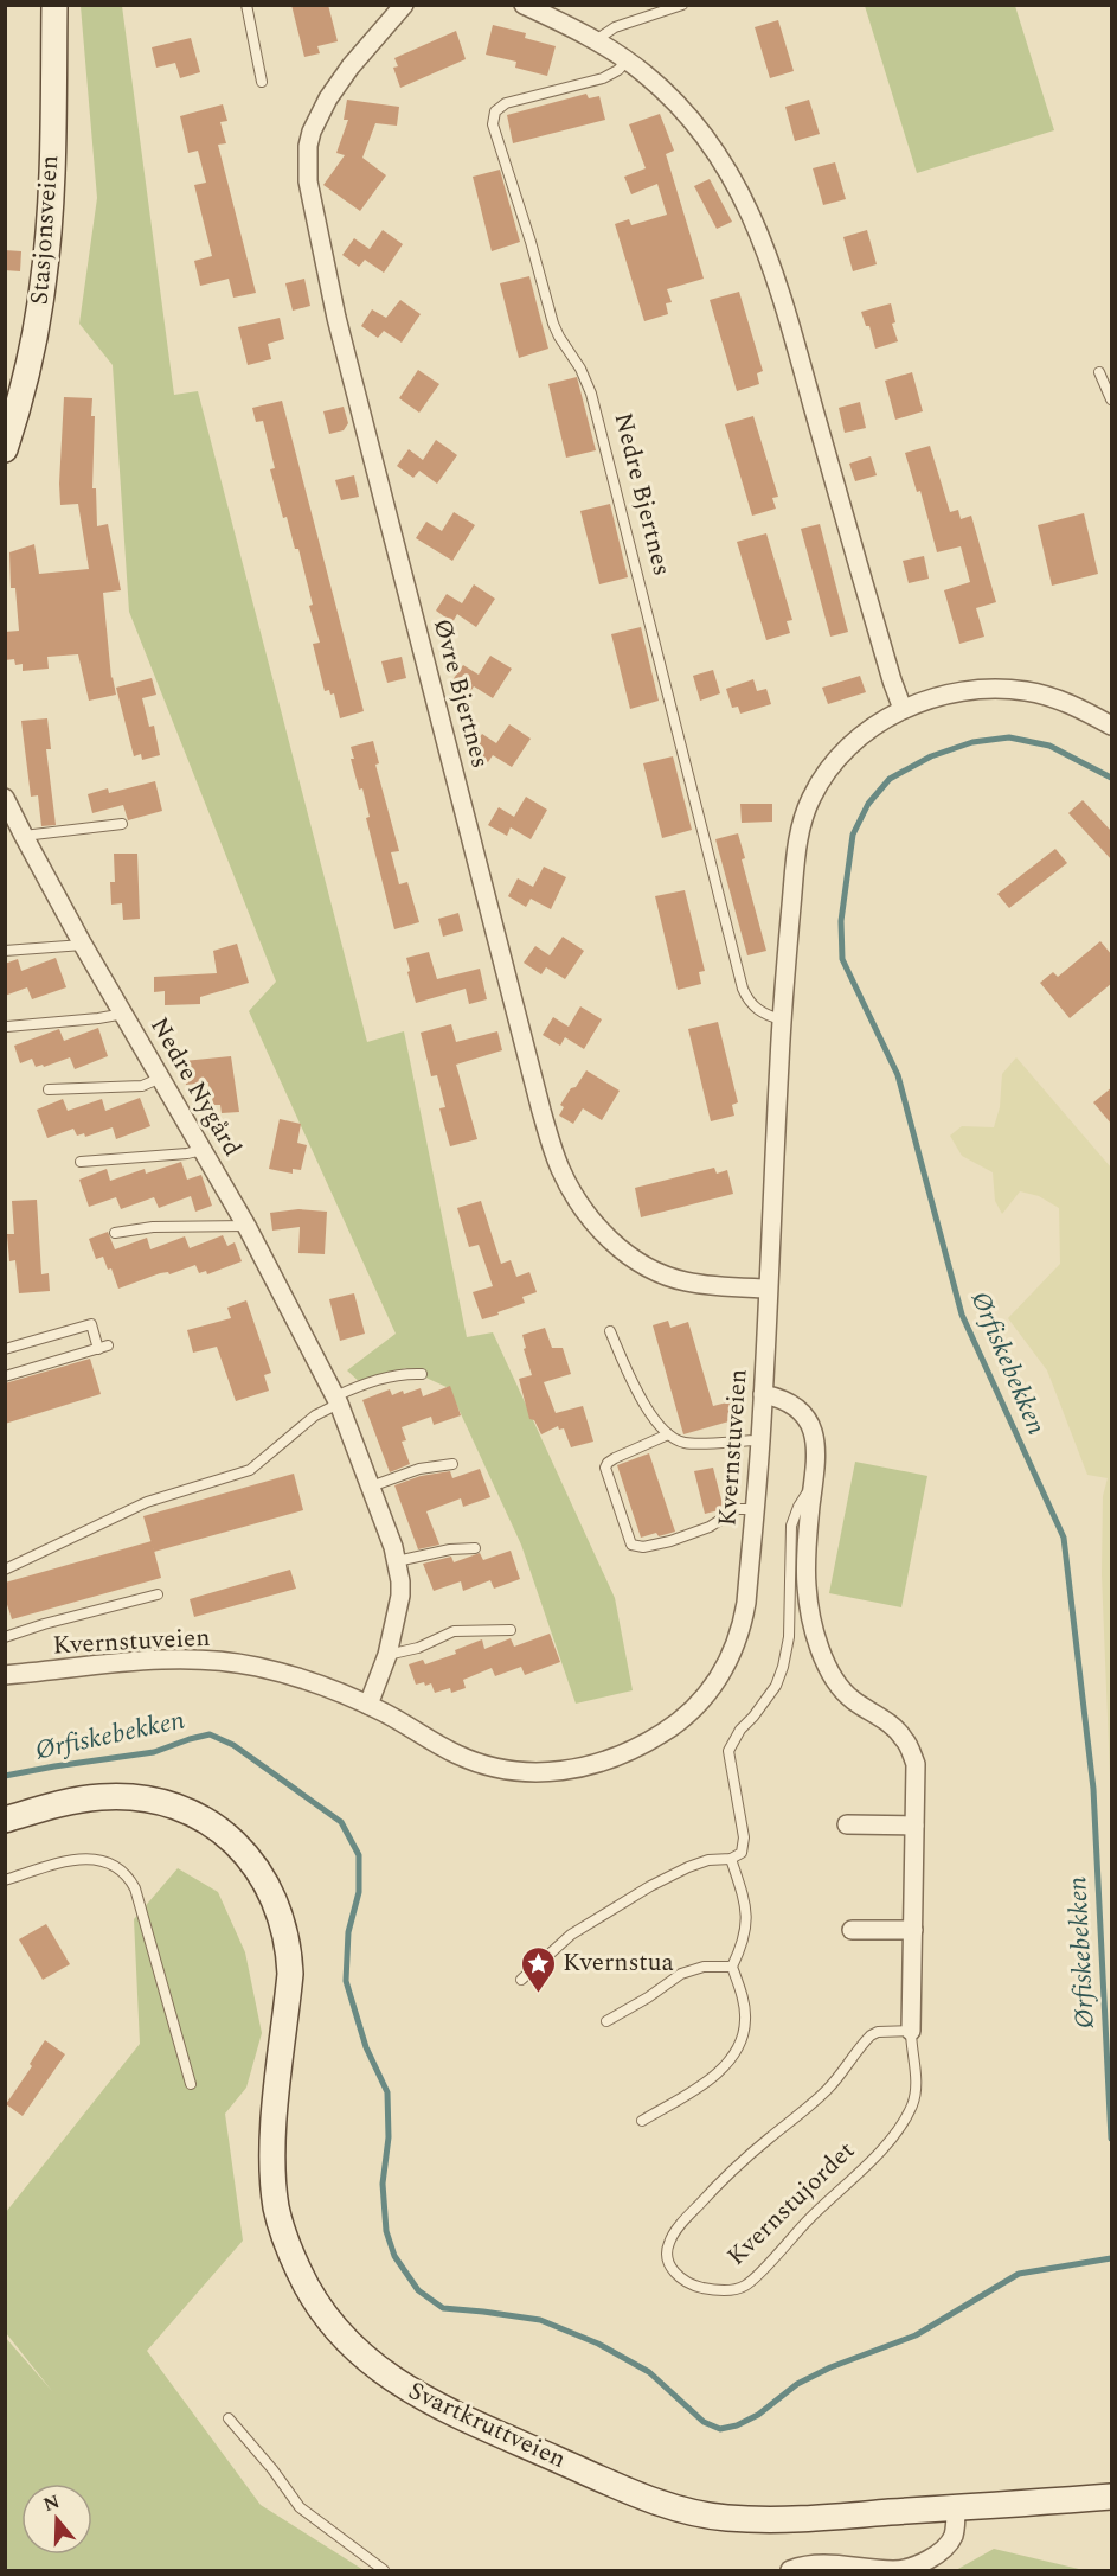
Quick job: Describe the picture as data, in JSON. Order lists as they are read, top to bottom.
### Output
{
  "streets": {
    "street": [
      "Stasjonsveien",
      "Øvre Bjertnes",
      "Nedre Nygård",
      "Kvernstuveien",
      "Kvernstujordet",
      "Svartkruttveien"
    ],
    "lane": ["Nedre Bjertnes"]
  },
  "crossings": [
    ["Nedre Bjertnes", "Kvernstuveien"],
    ["Øvre Bjertnes", "Kvernstuveien"],
    ["Nedre Nygård", "Kvernstuveien"]
  ],
  "water": ["Ørfiskebekken"],
  "places": {
    "place": ["Kvernstua"]
  },
  "north": "top"
}
